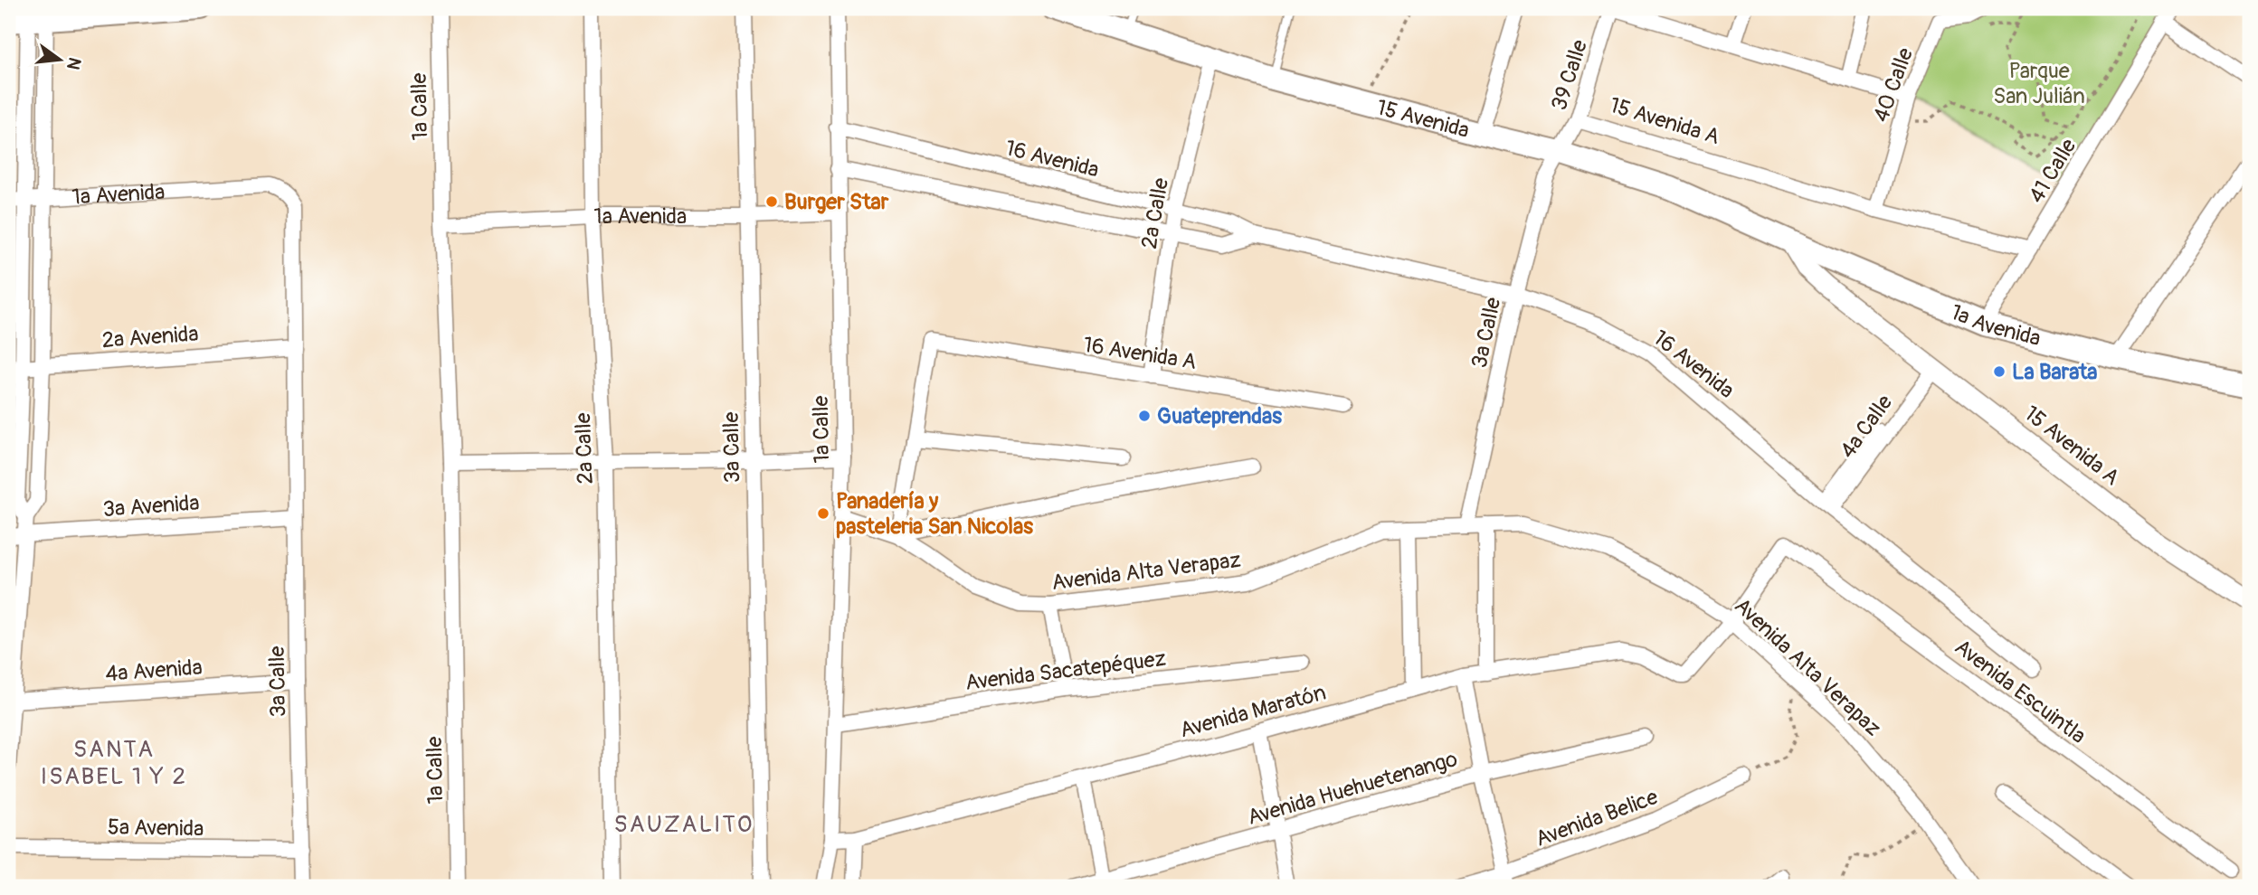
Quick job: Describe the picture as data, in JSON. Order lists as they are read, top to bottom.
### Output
{
  "streets": {
    "main road": ["15 Avenida", "1a Avenida"],
    "street": [
      "39 Calle",
      "40 Calle",
      "1a Calle",
      "15 Avenida A",
      "16 Avenida",
      "41 Calle",
      "2a Calle",
      "3a Calle",
      "2a Avenida",
      "16 Avenida A",
      "4a Calle",
      "3a Avenida",
      "Avenida Alta Verapaz",
      "4a Avenida",
      "Avenida Sacatepéquez",
      "Avenida Escuintla",
      "Avenida Maratón",
      "Avenida Huehuetenango",
      "Avenida Belice",
      "5a Avenida"
    ]
  },
  "crossings": [
    ["39 Calle", "15 Avenida"],
    ["39 Calle", "15 Avenida A"],
    ["39 Calle", "3a Calle"],
    ["40 Calle", "15 Avenida A"],
    ["1a Calle", "16 Avenida"],
    ["1a Calle", "1a Avenida"],
    ["1a Calle", "Avenida Alta Verapaz"],
    ["1a Calle", "Avenida Sacatepéquez"],
    ["1a Calle", "Avenida Maratón"],
    ["15 Avenida", "15 Avenida A"],
    ["15 Avenida", "1a Avenida"],
    ["15 Avenida", "2a Calle"],
    ["15 Avenida", "3a Calle"],
    ["15 Avenida A", "41 Calle"],
    ["15 Avenida A", "1a Avenida"],
    ["15 Avenida A", "4a Calle"],
    ["16 Avenida", "2a Calle"],
    ["16 Avenida", "3a Calle"],
    ["16 Avenida", "4a Calle"],
    ["41 Calle", "1a Avenida"],
    ["1a Avenida", "2a Calle"],
    ["1a Avenida", "3a Calle"],
    ["2a Calle", "16 Avenida A"],
    ["3a Calle", "2a Avenida"],
    ["3a Calle", "3a Avenida"],
    ["3a Calle", "Avenida Alta Verapaz"],
    ["3a Calle", "4a Avenida"],
    ["3a Calle", "5a Avenida"],
    ["Avenida Alta Verapaz", "Avenida Escuintla"],
    ["Avenida Alta Verapaz", "Avenida Maratón"],
    ["Avenida Escuintla", "Avenida Maratón"]
  ],
  "districts": ["SANTA ISABEL 1 Y 2", "SAUZALITO"],
  "parks": ["Parque San Julián"],
  "places": [
    "Burger Star",
    "La Barata",
    "Guateprendas",
    "Panadería y pasteleria San Nicolas"
  ],
  "north": "right"
}
